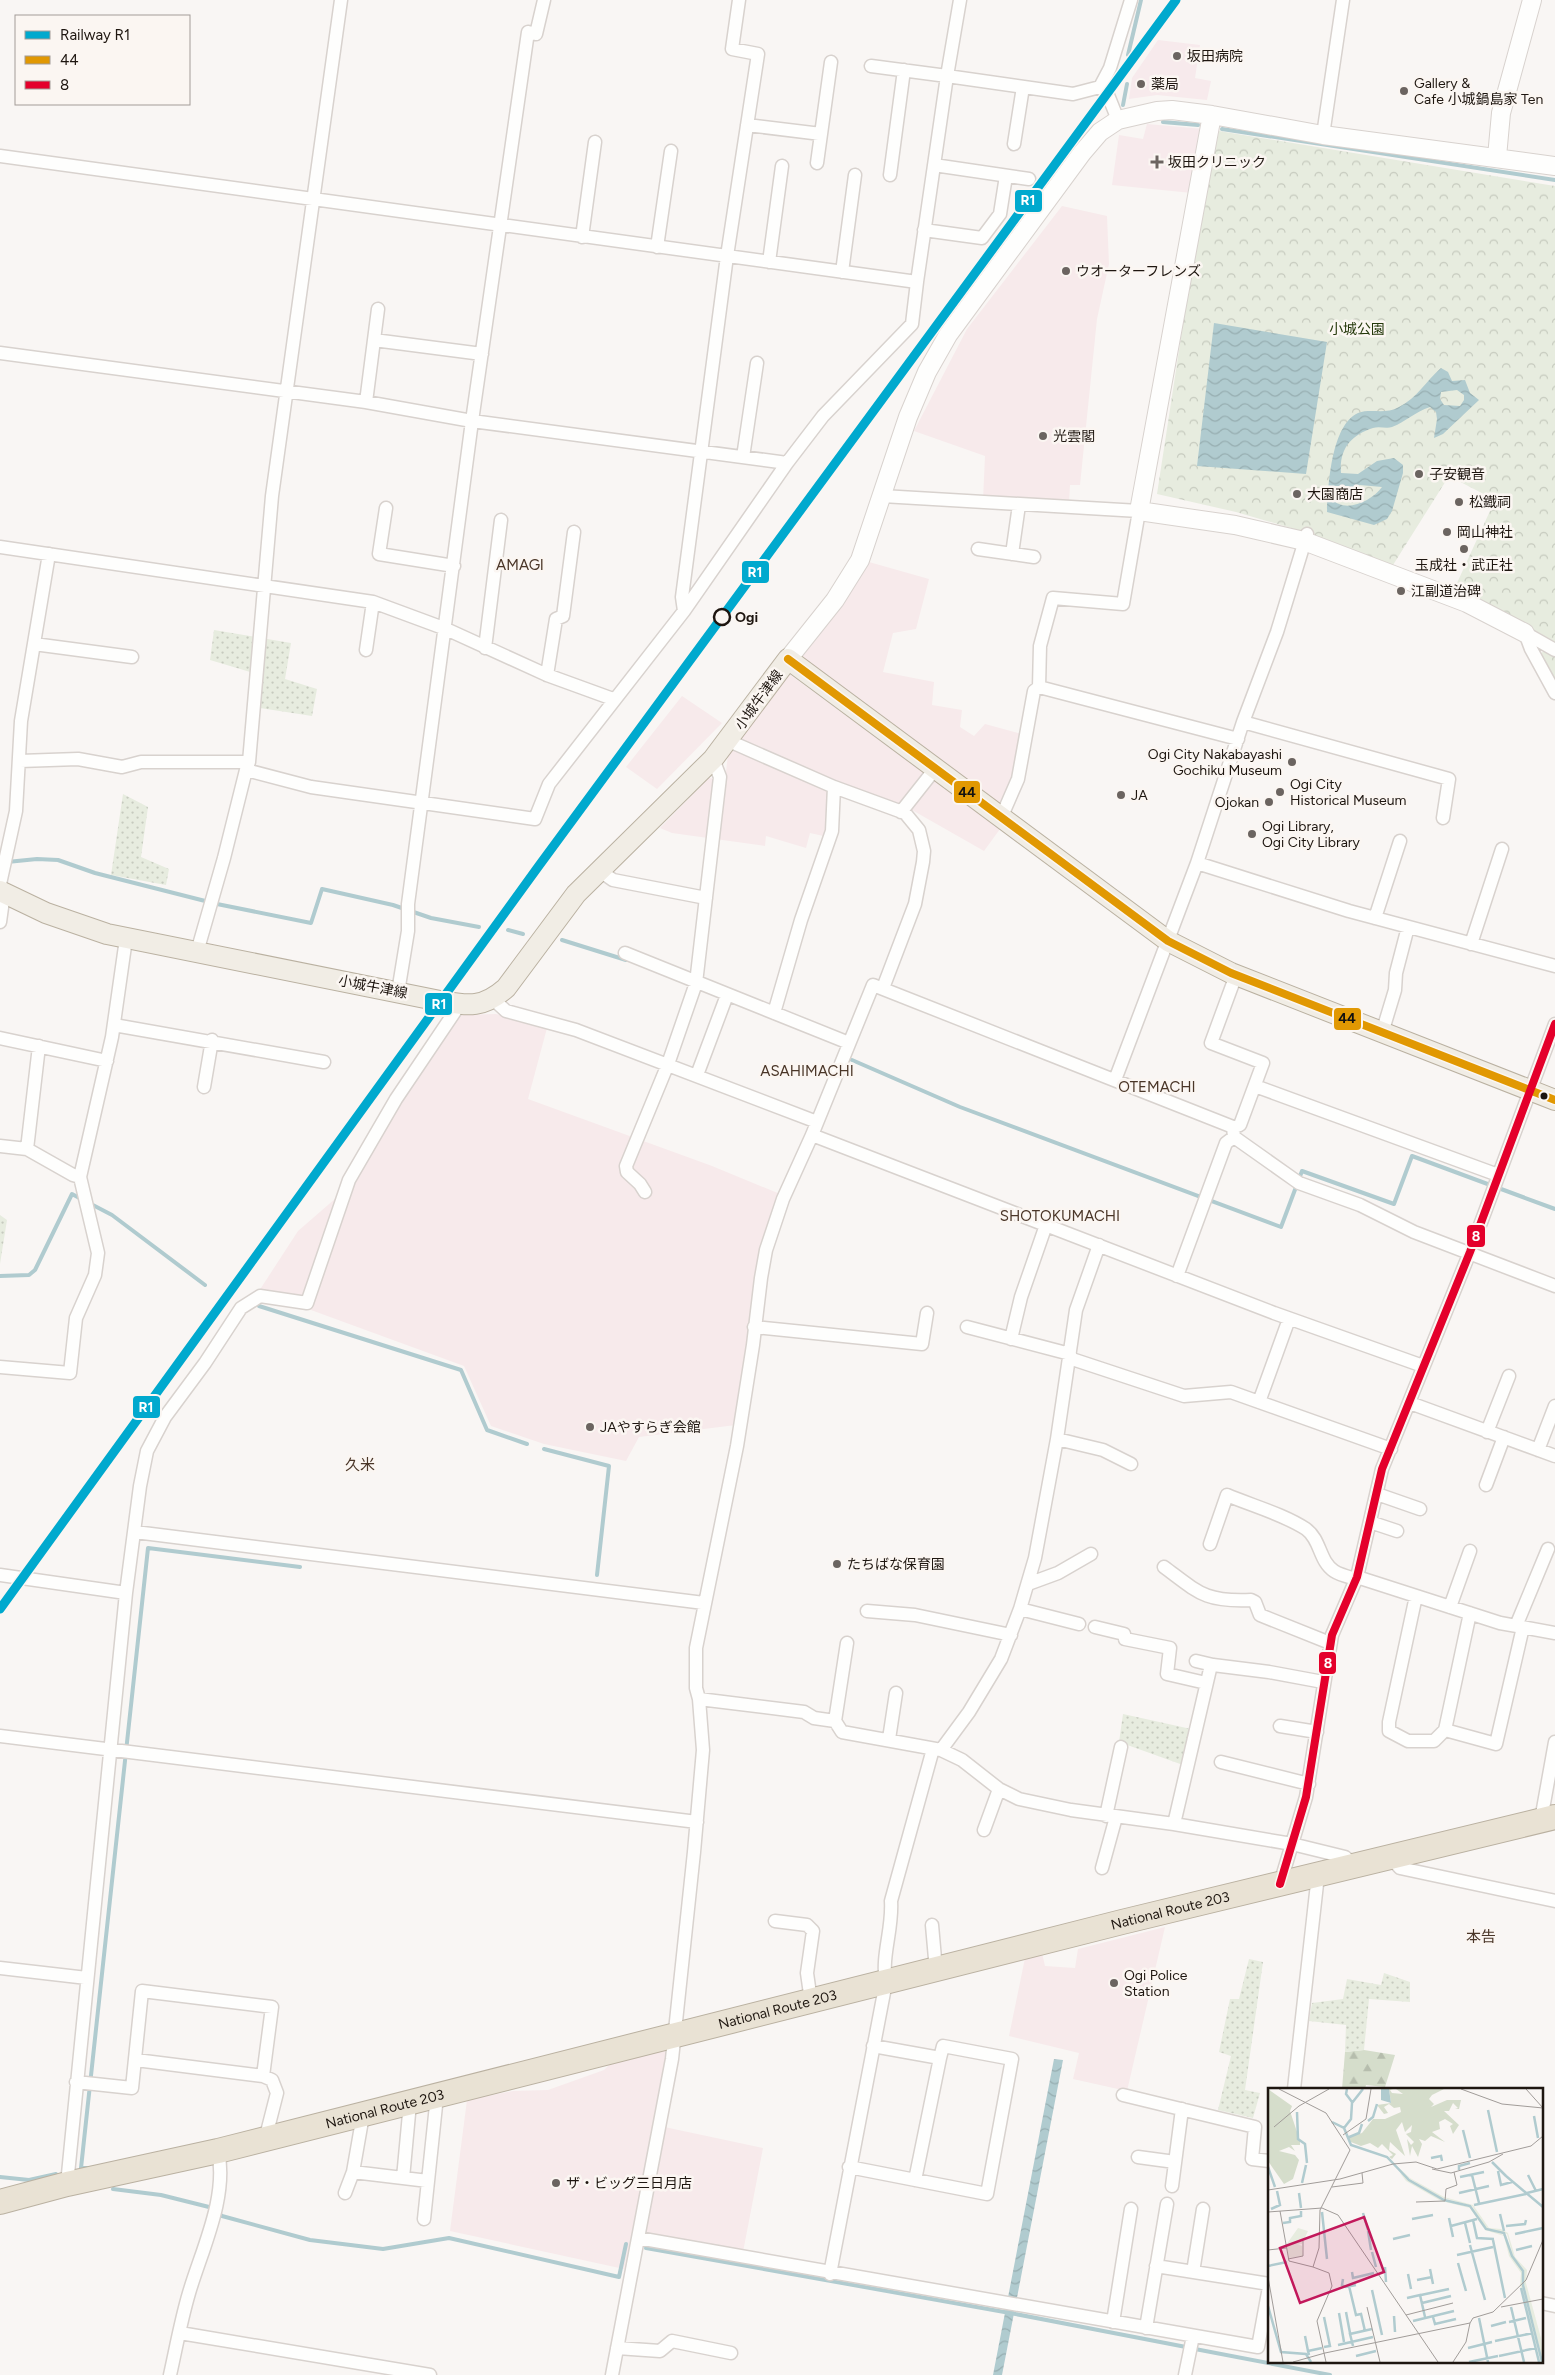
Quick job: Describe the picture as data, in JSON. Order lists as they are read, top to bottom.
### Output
{
  "streets": {
    "highway": ["National Route 203"],
    "main road": ["小城牛津線"]
  },
  "districts": [
    "AMAGI",
    "ASAHIMACHI",
    "OTEMACHI",
    "SHOTOKUMACHI",
    "久米",
    "本告"
  ],
  "parks": ["小城公園"],
  "places": {
    "other": [
      "坂田病院",
      "薬局",
      "Gallery & Cafe 小城鍋島家 Ten",
      "ウオーターフレンズ",
      "光雲閣",
      "子安観音",
      "大園商店",
      "松鐡祠",
      "岡山神社",
      "玉成社・武正社",
      "江副道治碑",
      "Ogi",
      "Ogi City Nakabayashi Gochiku Museum",
      "Ogi City Historical Museum",
      "JA",
      "Ojokan",
      "Ogi Library, Ogi City Library",
      "JAやすらぎ会館",
      "たちばな保育園",
      "Ogi Police Station",
      "ザ・ビッグ三日月店"
    ],
    "health": ["坂田クリニック"]
  },
  "lines": ["rail line R1", "transit line 44", "transit line 8"],
  "legend": ["Railway R1", "44", "8"]
}
